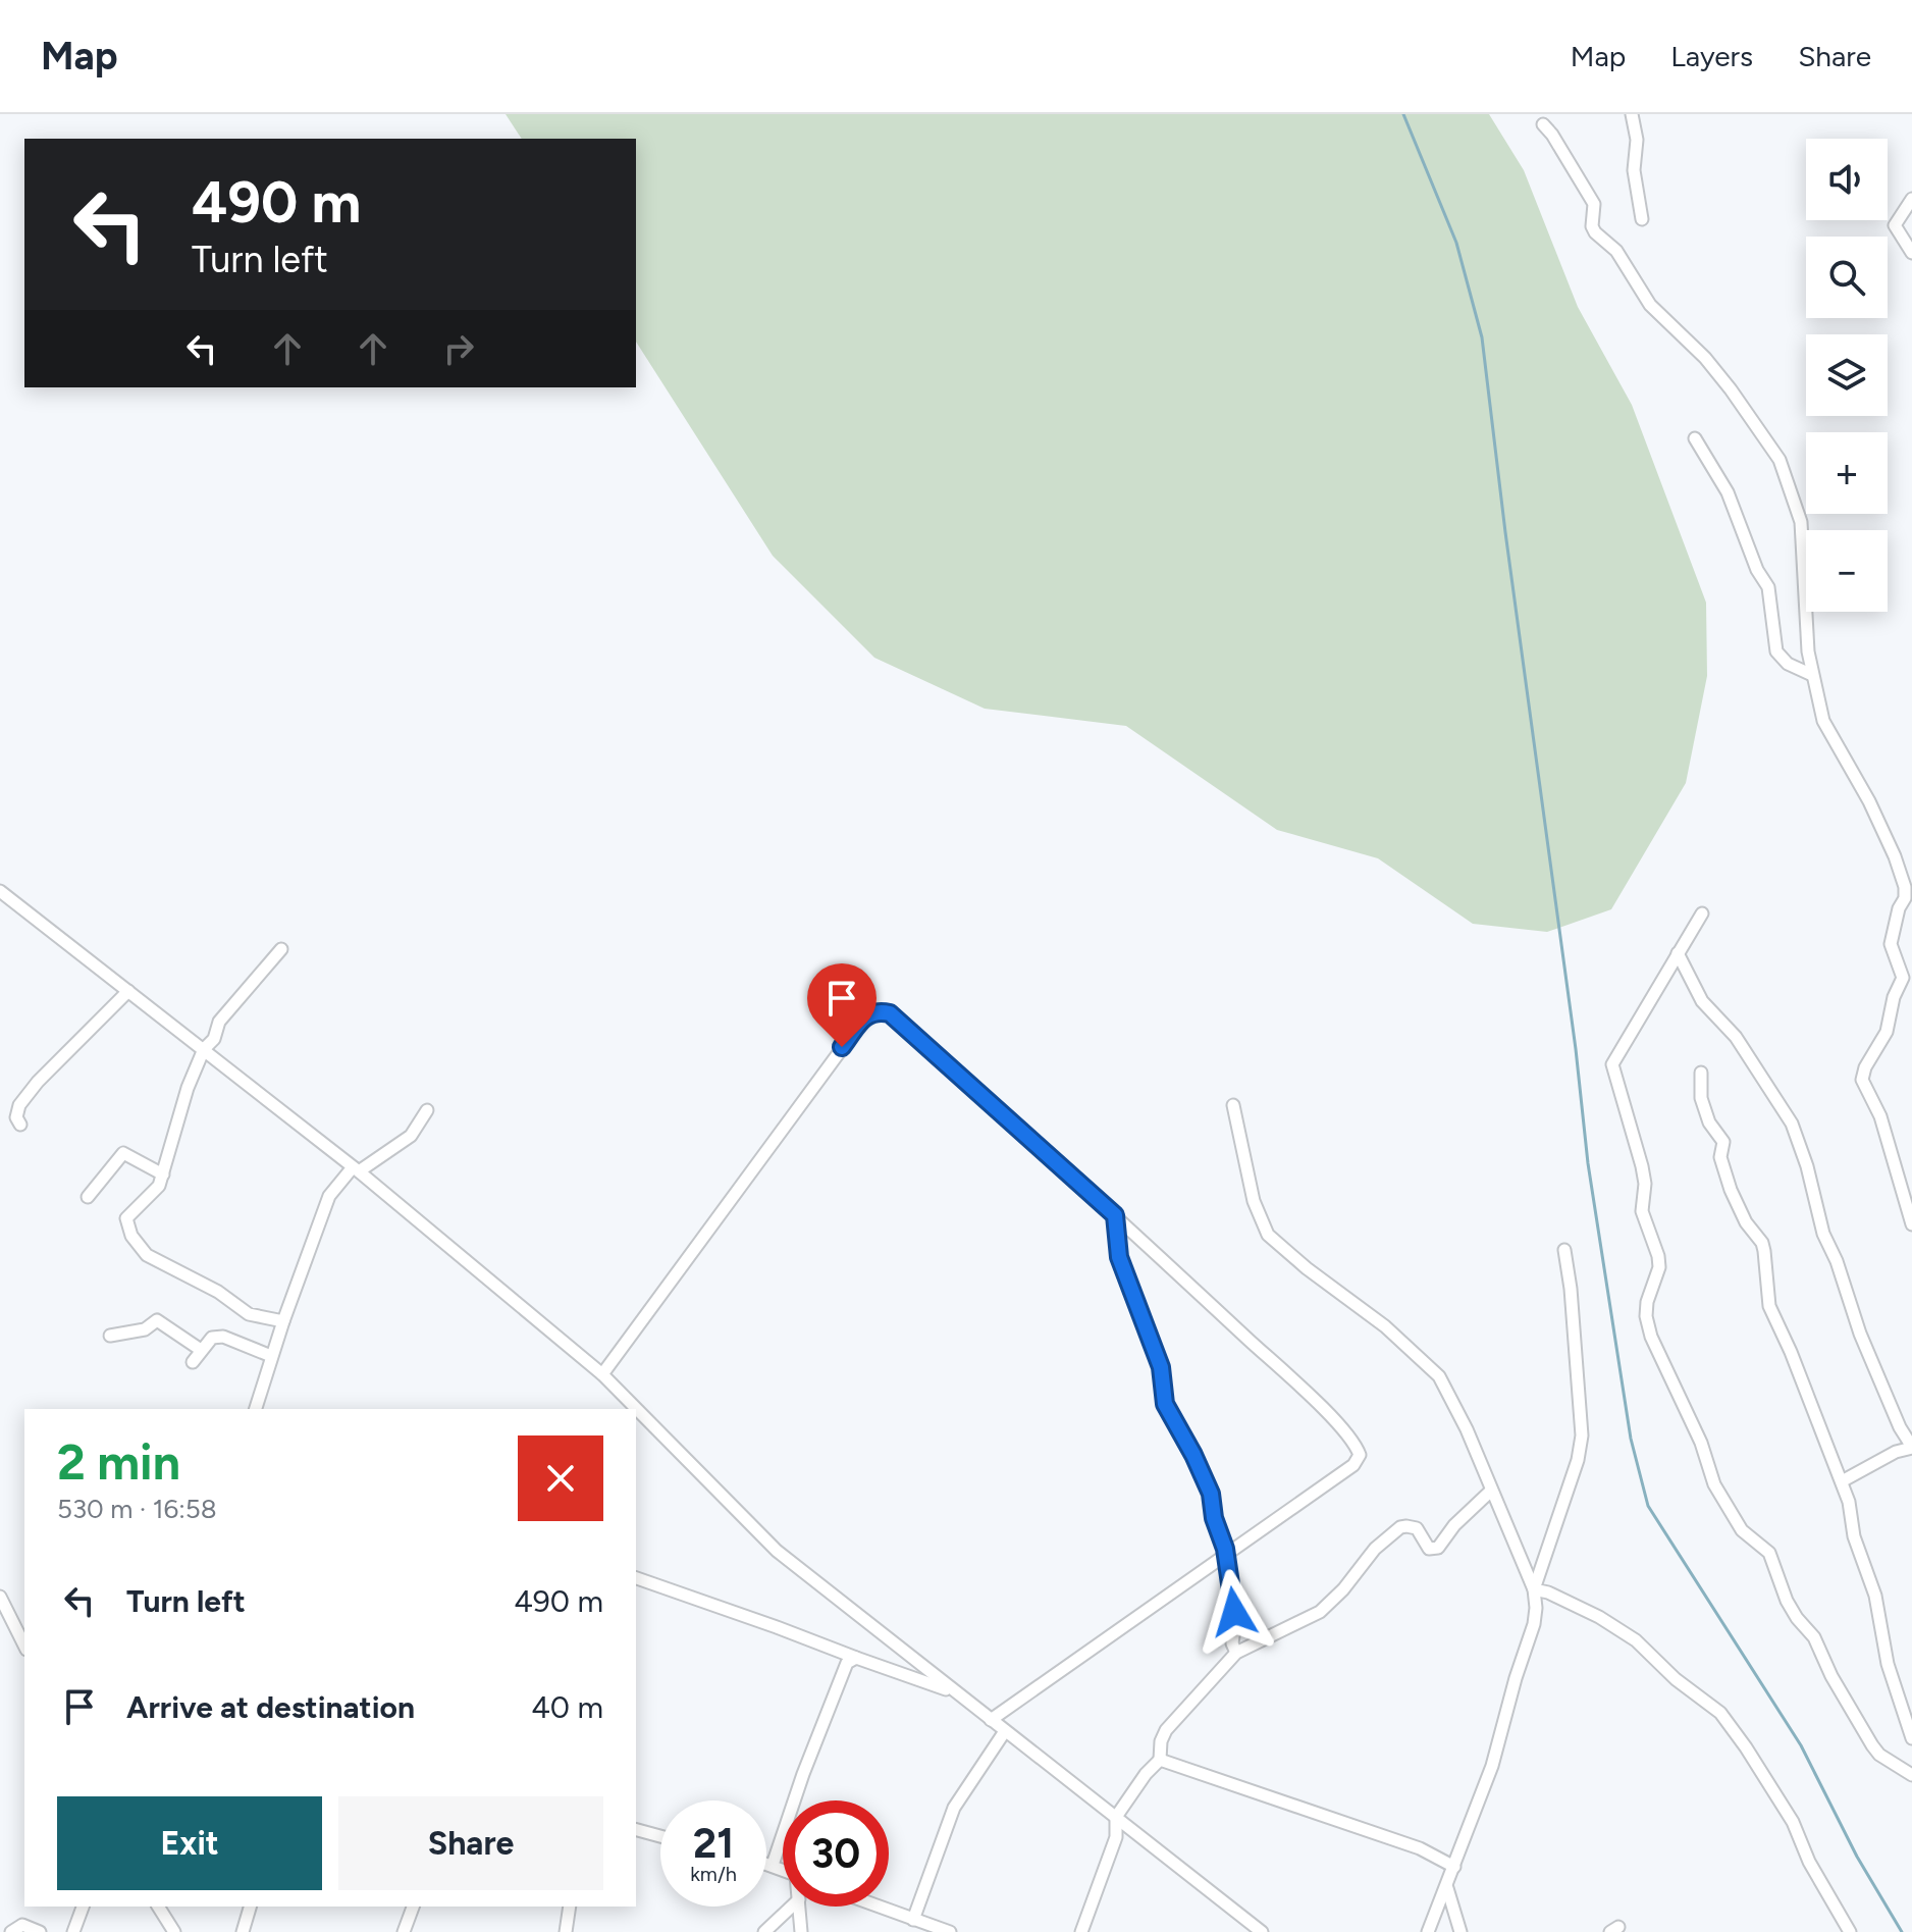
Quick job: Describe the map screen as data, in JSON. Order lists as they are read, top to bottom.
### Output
{
  "page": {
    "header": "Map",
    "nav": ["Map", "Layers", "Share"],
    "map_buttons": ["+", "−"],
    "turn": ["490 m", "Turn left"],
    "heading": ["2 min", "530 m · 16:58"],
    "list": [
      {
        "name": "Turn left",
        "value": "490 m"
      },
      {
        "name": "Arrive at destination",
        "value": "40 m"
      }
    ],
    "buttons": ["Exit", "Share"],
    "speed": "21 km/h",
    "limit": "30"
  }
}
